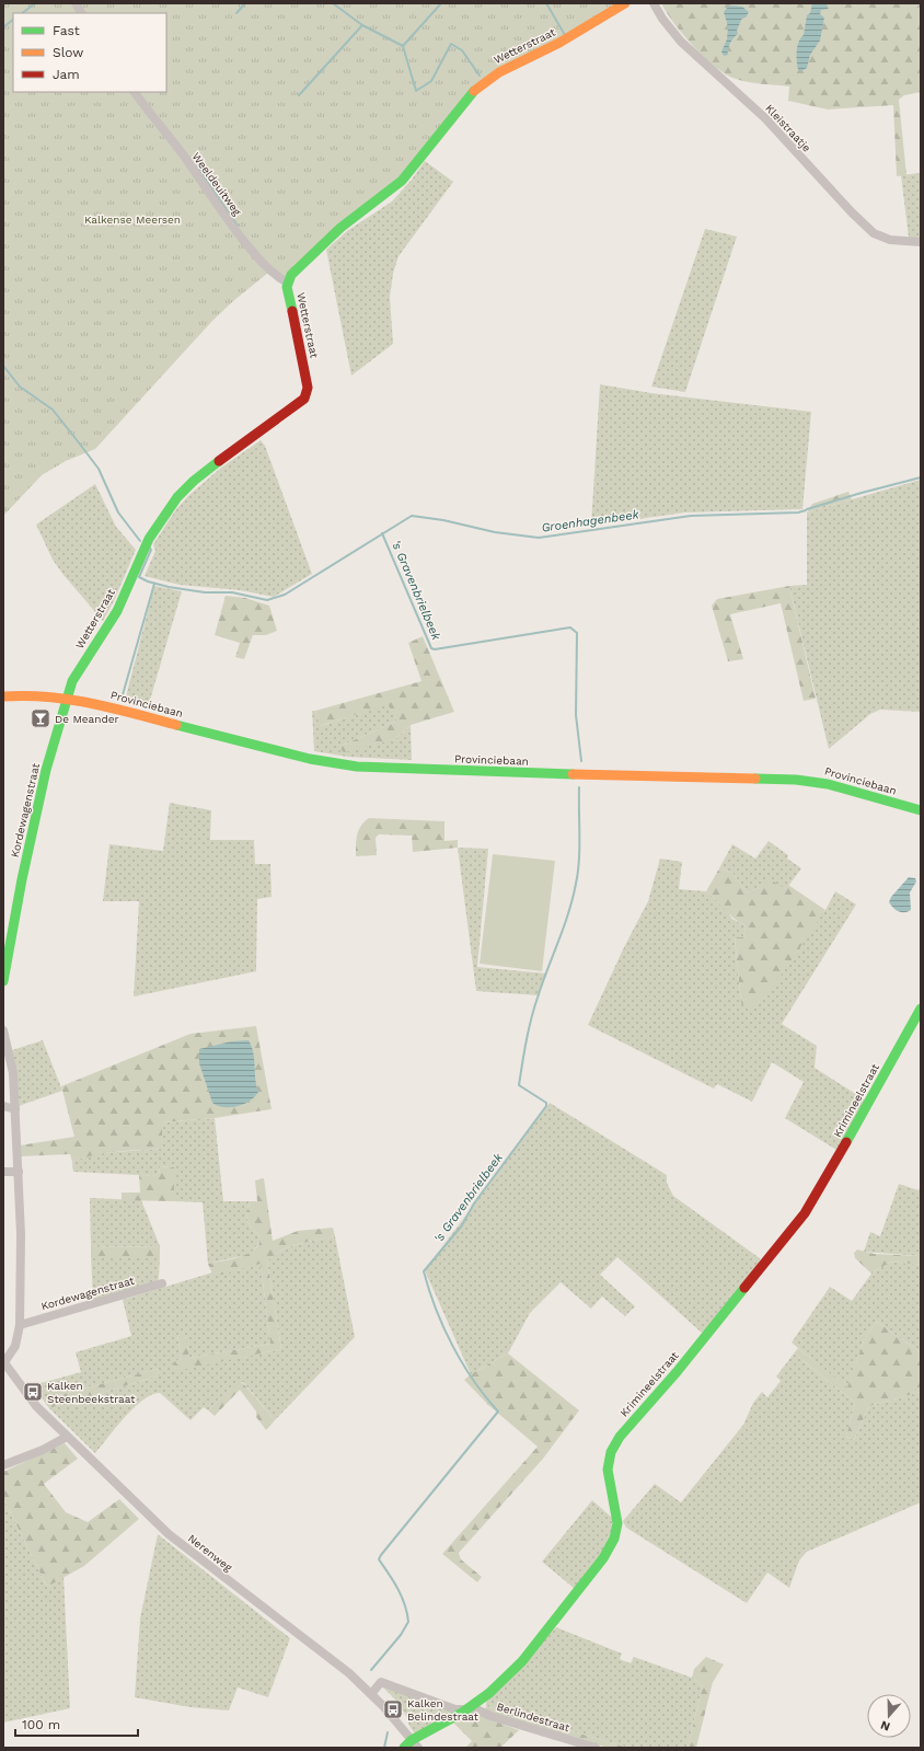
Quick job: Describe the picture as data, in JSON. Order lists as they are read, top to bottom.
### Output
{
  "streets": {
    "street": [
      "Wetterstraat",
      "Kleistraatje",
      "Weeldeuitweg",
      "Provinciebaan",
      "Kordewagenstraat",
      "Krimineelstraat",
      "Nerenweg",
      "Berlindestraat"
    ]
  },
  "crossings": [
    ["Wetterstraat", "Weeldeuitweg"],
    ["Wetterstraat", "Provinciebaan"],
    ["Wetterstraat", "Kordewagenstraat"],
    ["Provinciebaan", "Kordewagenstraat"],
    ["Krimineelstraat", "Nerenweg"],
    ["Krimineelstraat", "Berlindestraat"],
    ["Nerenweg", "Berlindestraat"]
  ],
  "water": ["Groenhagenbeek", "'s Gravenbrielbeek"],
  "parks": ["Kalkense Meersen"],
  "places": {
    "bar": ["De Meander"],
    "bus stop": ["Kalken Steenbeekstraat", "Kalken Belindestraat"]
  },
  "legend": ["Fast", "Slow", "Jam"],
  "scale_bar": "100 m",
  "north": "bottom"
}
